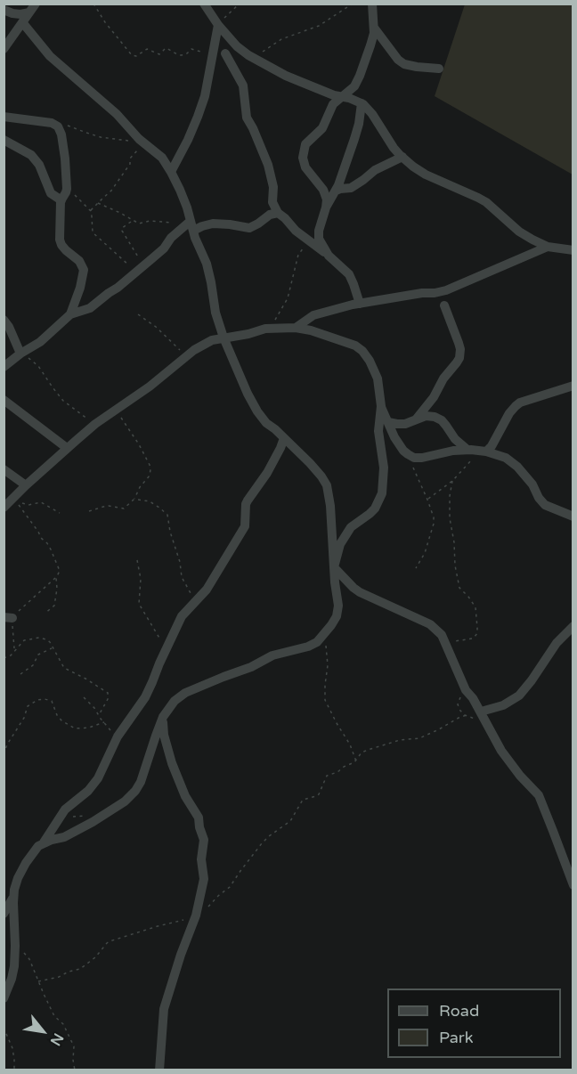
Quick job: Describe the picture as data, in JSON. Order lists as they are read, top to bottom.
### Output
{
  "legend": ["Road", "Park"],
  "north": "bottom right"
}
